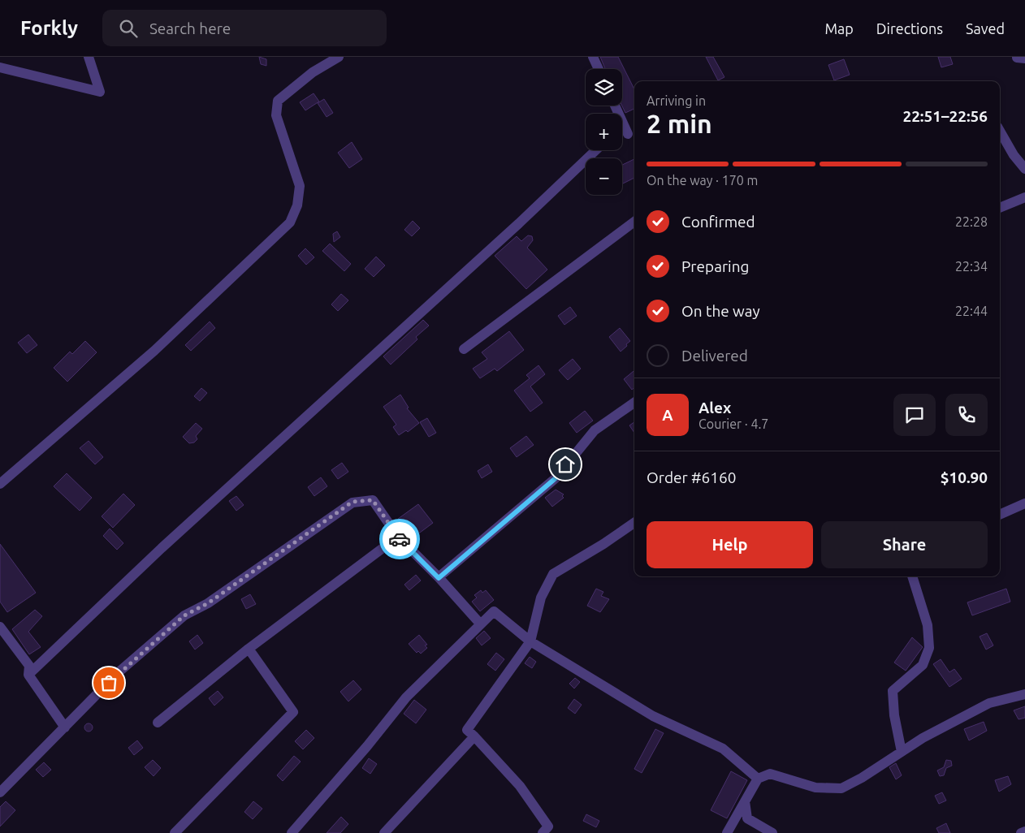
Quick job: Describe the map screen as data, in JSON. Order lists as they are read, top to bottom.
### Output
{
  "page": {
    "header": "Forkly",
    "search": "Search here",
    "nav": ["Map", "Directions", "Saved"],
    "map_buttons": ["+", "−"],
    "heading": ["2 min", "Arriving in", "22:51–22:56"],
    "panel": [
      "Alex",
      "Courier · 4.7",
      "Order #6160",
      "$10.90"
    ],
    "bar": "On the way · 170 m",
    "list": [
      ["Confirmed", "22:28"],
      ["Preparing", "22:34"],
      ["On the way", "22:44"],
      "Delivered"
    ],
    "round": "A",
    "buttons": ["Help", "Share"]
  }
}
